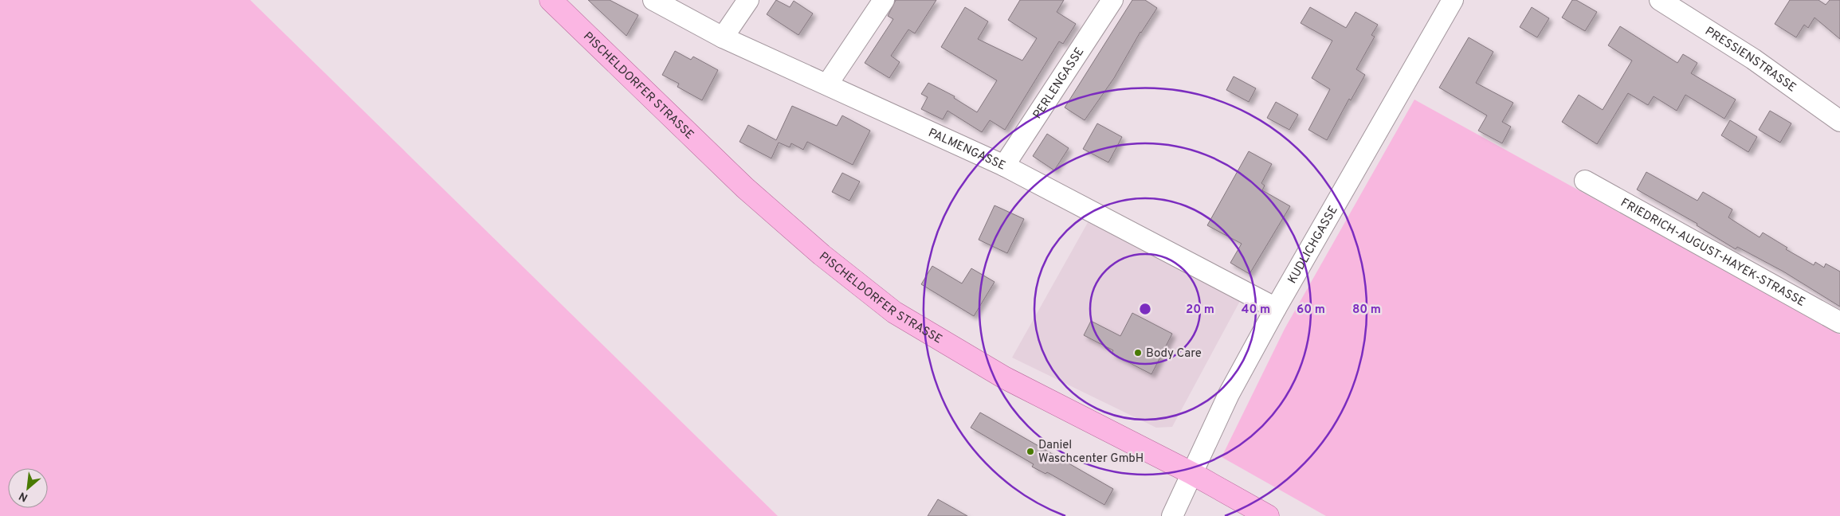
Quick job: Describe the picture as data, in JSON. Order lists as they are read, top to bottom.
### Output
{
  "streets": {
    "main road": ["PISCHELDORFER STRASSE"],
    "street": [
      "PRESSIENSTRASSE",
      "PERLENGASSE",
      "PALMENGASSE",
      "KUDLICHGASSE",
      "FRIEDRICH-AUGUST-HAYEK-STRASSE"
    ]
  },
  "crossings": [
    ["PERLENGASSE", "PALMENGASSE"],
    ["PISCHELDORFER STRASSE", "KUDLICHGASSE"],
    ["PALMENGASSE", "KUDLICHGASSE"]
  ],
  "places": ["Body Care", "Daniel Waschcenter GmbH"],
  "north": "bottom left",
  "rings": [
    "20 m",
    "40 m",
    "60 m",
    "80 m"
  ]
}
